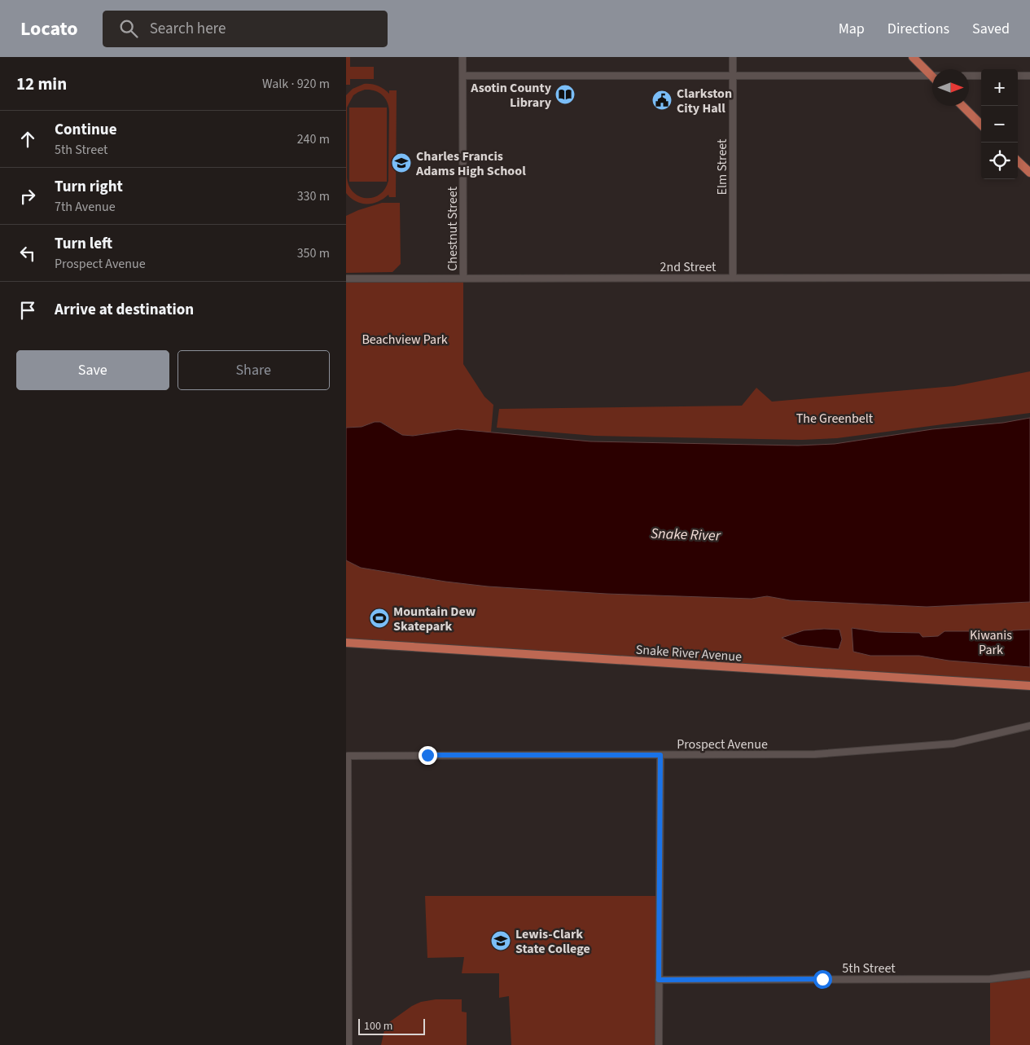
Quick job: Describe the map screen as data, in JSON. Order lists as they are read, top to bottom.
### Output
{
  "streets": {
    "main road": ["Snake River Avenue"],
    "street": [
      "Elm Street",
      "Chestnut Street",
      "2nd Street",
      "Prospect Avenue",
      "5th Street"
    ]
  },
  "crossings": [
    ["Elm Street", "2nd Street"],
    ["Chestnut Street", "2nd Street"]
  ],
  "water": ["Snake River"],
  "parks": ["Beachview Park", "The Greenbelt", "Kiwanis Park"],
  "places": {
    "library": ["Asotin County Library"],
    "public building": ["Clarkston City Hall"],
    "school or university": ["Charles Francis Adams High School", "Lewis-Clark State College"],
    "sports": ["Mountain Dew Skatepark"]
  },
  "scale_bar": "100 m",
  "north": "right",
  "page": {
    "header": "Locato",
    "search": "Search here",
    "nav": ["Map", "Directions", "Saved"],
    "heading": ["12 min", "Walk · 920 m"],
    "map_buttons": ["+", "−"],
    "list": [
      ["Continue", "5th Street", "240 m"],
      ["Turn right", "7th Avenue", "330 m"],
      ["Turn left", "Prospect Avenue", "350 m"],
      "Arrive at destination"
    ],
    "buttons": ["Save", "Share"],
    "scale": "100 m"
  }
}
